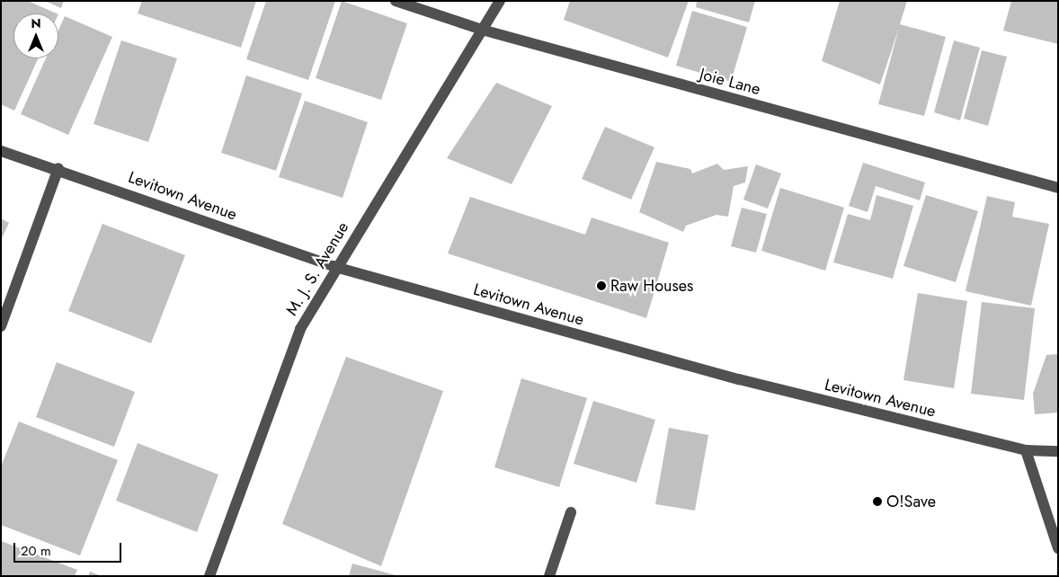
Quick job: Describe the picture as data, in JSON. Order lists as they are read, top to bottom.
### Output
{
  "streets": {
    "street": ["Joie Lane", "Levitown Avenue", "M. J. S. Avenue"]
  },
  "crossings": [
    ["Joie Lane", "M. J. S. Avenue"],
    ["Levitown Avenue", "M. J. S. Avenue"]
  ],
  "places": ["Raw Houses", "O!Save"],
  "scale_bar": "20 m",
  "north": "top"
}
